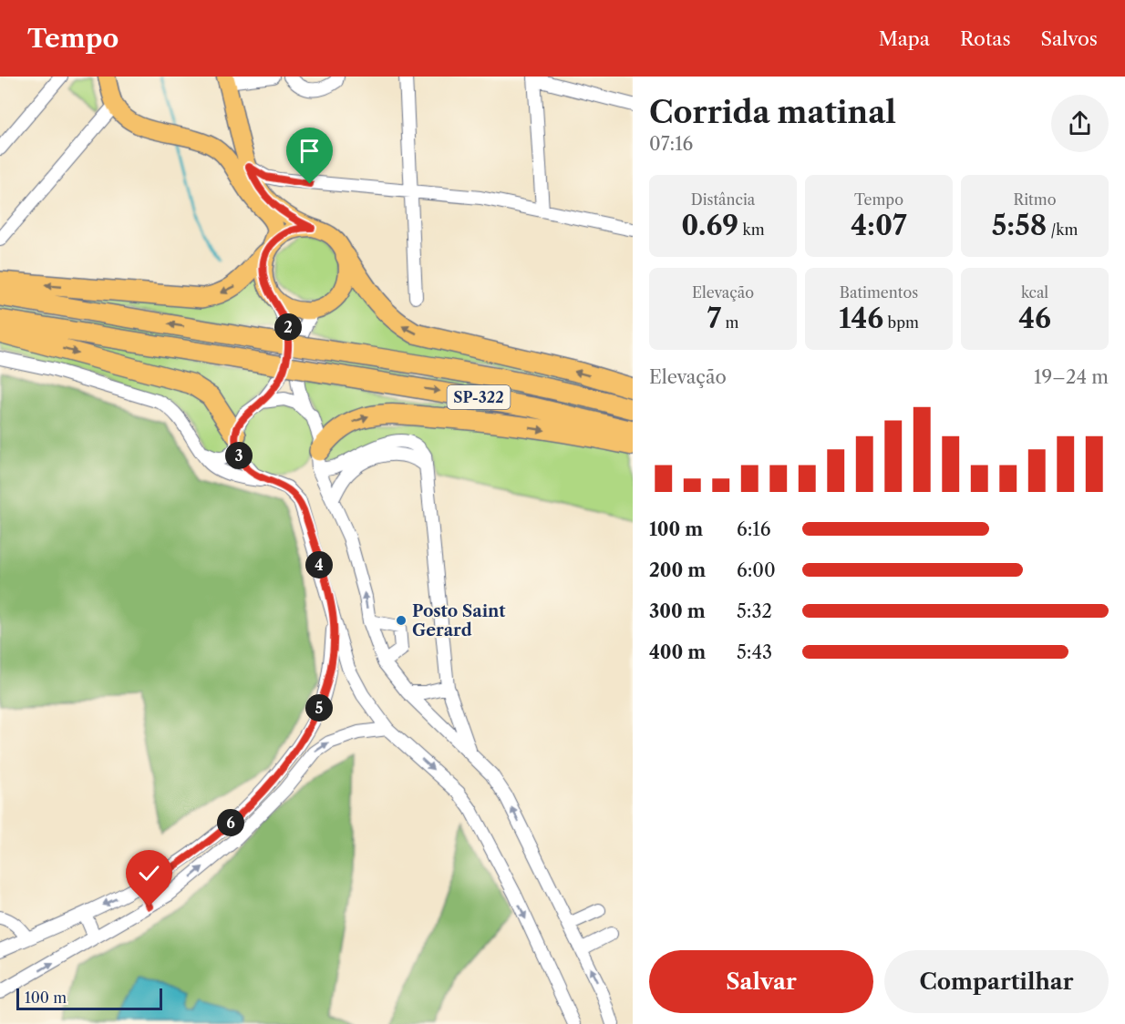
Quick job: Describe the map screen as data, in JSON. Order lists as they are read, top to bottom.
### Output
{
  "streets": {
    "highway": ["SP-322"]
  },
  "places": ["Posto Saint Gerard"],
  "scale_bar": "100 m",
  "page": {
    "header": "Tempo",
    "nav": ["Mapa", "Rotas", "Salvos"],
    "heading": ["Corrida matinal", "07:16"],
    "stats": [
      ["Distância", "0.69 km"],
      ["Tempo", "4:07"],
      ["Ritmo", "5:58 /km"],
      ["Elevação", "7 m"],
      ["Batimentos", "146 bpm"],
      ["kcal", "46"]
    ],
    "pins": [
      "2",
      "3",
      "4",
      "5",
      "6"
    ],
    "chart": ["Elevação", "19–24 m"],
    "list": [
      {
        "name": "100 m",
        "note": "6:16"
      },
      {
        "name": "200 m",
        "note": "6:00"
      },
      {
        "name": "300 m",
        "note": "5:32"
      },
      {
        "name": "400 m",
        "note": "5:43"
      }
    ],
    "buttons": ["Salvar", "Compartilhar"],
    "scale": "100 m"
  }
}
